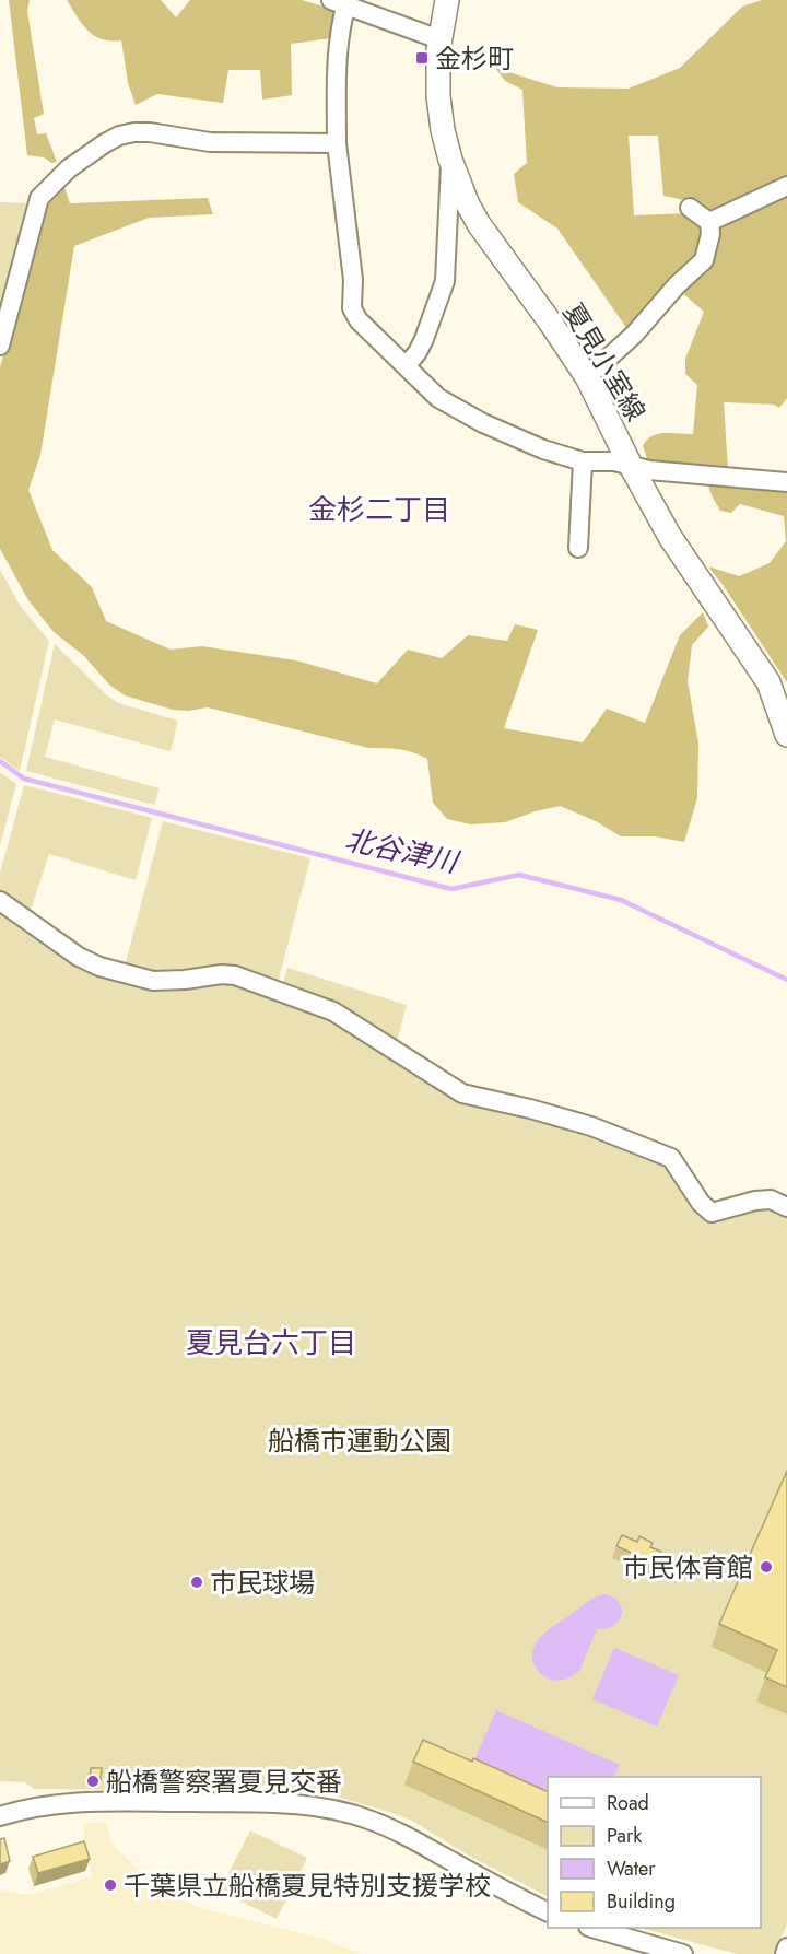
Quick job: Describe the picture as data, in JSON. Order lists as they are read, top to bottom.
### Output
{
  "streets": {
    "main road": ["夏見小室線"]
  },
  "districts": ["金杉二丁目", "夏見台六丁目"],
  "water": ["北谷津川"],
  "parks": ["船橋市運動公園"],
  "places": {
    "transit": ["金杉町"],
    "other": [
      "市民体育館",
      "市民球場",
      "船橋警察署夏見交番",
      "千葉県立船橋夏見特別支援学校"
    ]
  },
  "legend": [
    "Road",
    "Park",
    "Water",
    "Building"
  ]
}
